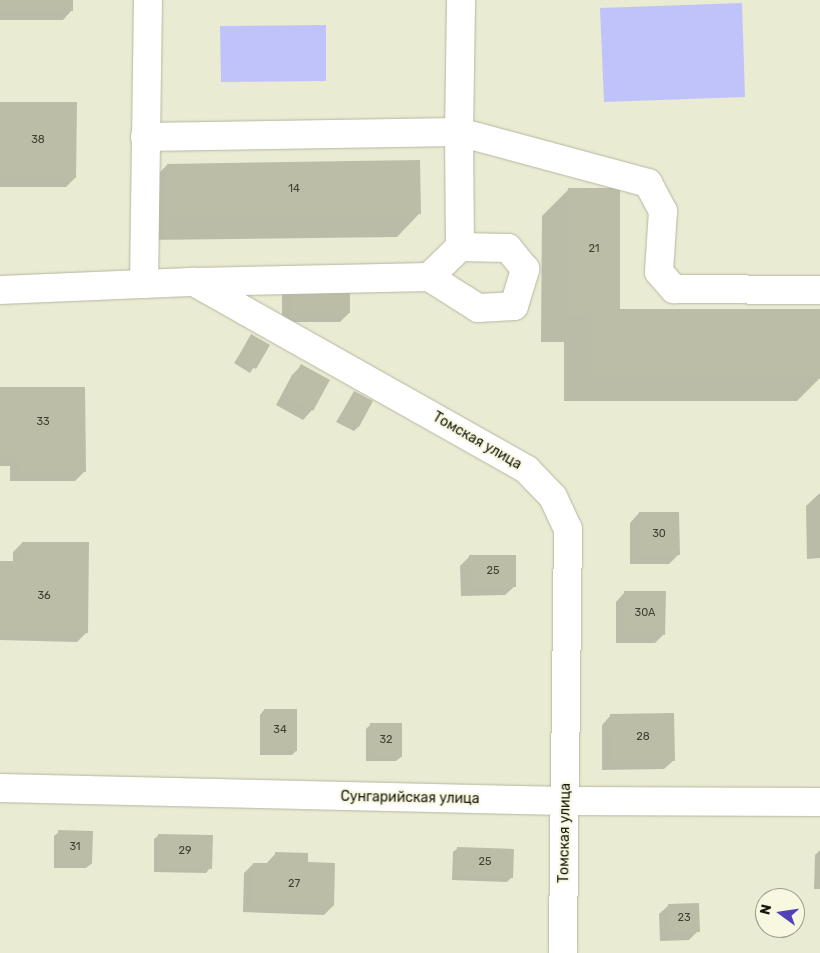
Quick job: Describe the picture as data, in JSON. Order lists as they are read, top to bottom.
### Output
{
  "streets": {
    "street": ["Томская улица", "Сунгарийская улица"]
  },
  "crossings": [
    ["Томская улица", "Сунгарийская улица"]
  ],
  "house_numbers": [
    "38",
    "14",
    "21",
    "33",
    "30",
    "25",
    "36",
    "30А",
    "34",
    "28",
    "32",
    "31",
    "29",
    "25",
    "27",
    "23"
  ],
  "north": "left"
}
